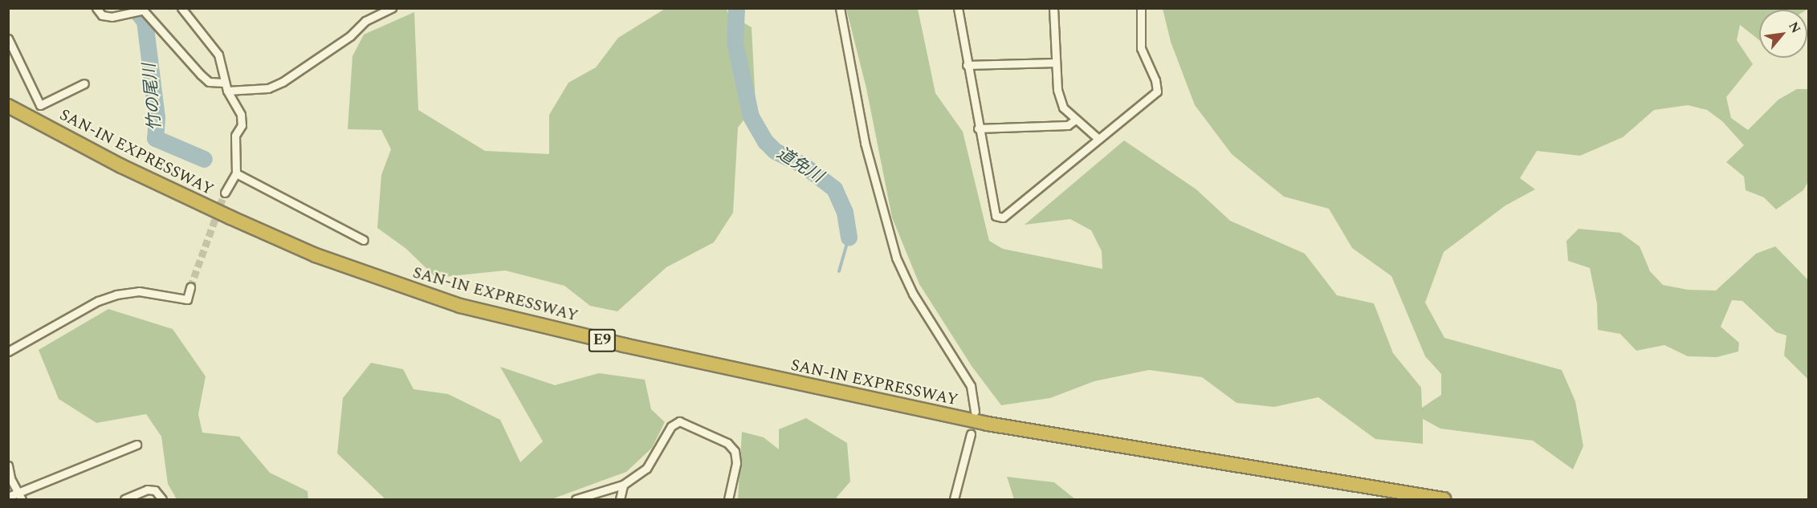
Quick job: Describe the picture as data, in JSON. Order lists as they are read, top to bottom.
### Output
{
  "streets": {
    "highway": ["SAN-IN EXPRESSWAY", "E9"]
  },
  "water": ["竹の尾川", "道免川"],
  "north": "top right"
}
